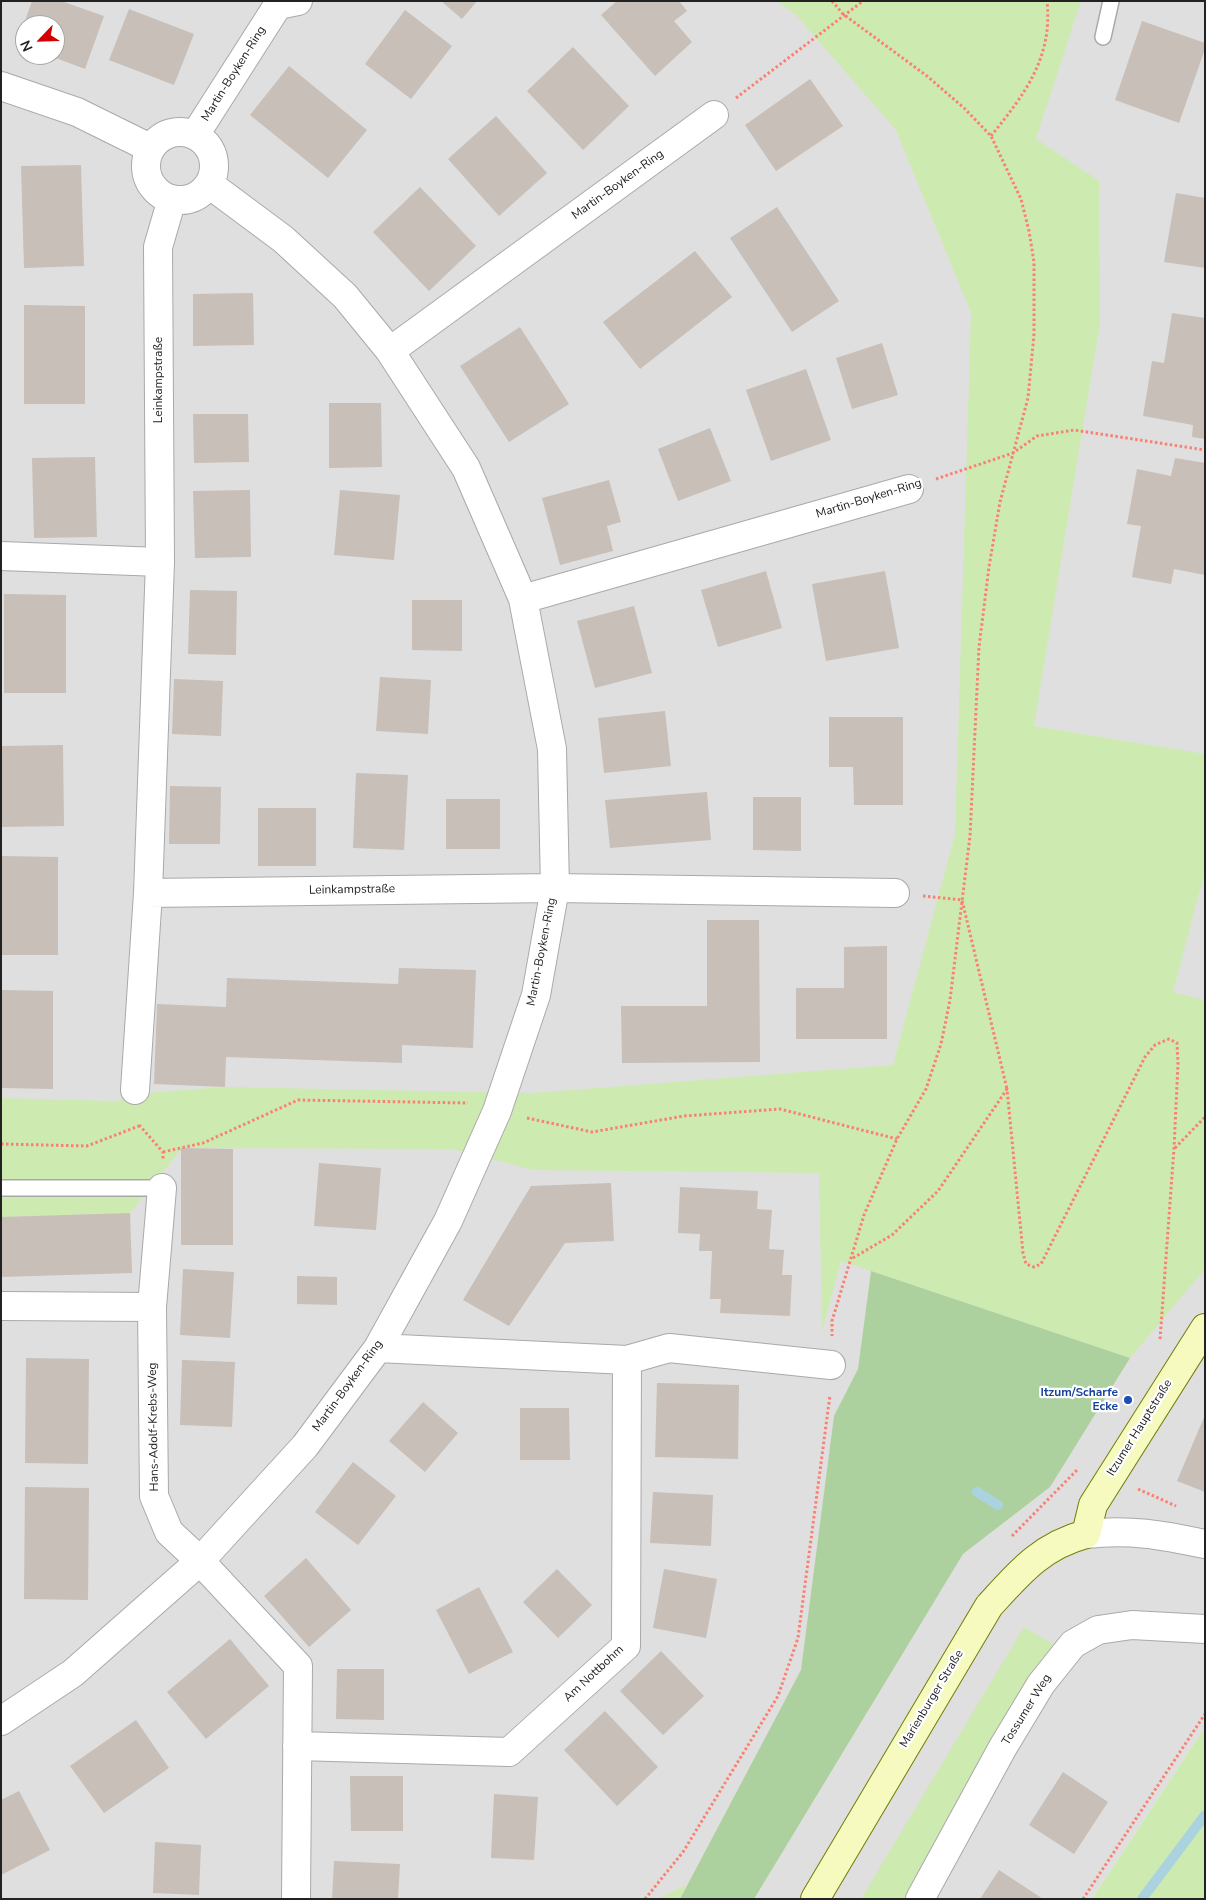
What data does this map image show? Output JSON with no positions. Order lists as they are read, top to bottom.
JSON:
{
  "streets": {
    "main road": ["Itzumer Hauptstraße", "Marienburger Straße"],
    "street": [
      "Martin-Boyken-Ring",
      "Leinkampstraße",
      "Hans-Adolf-Krebs-Weg",
      "Am Nottbohm",
      "Tossumer Weg"
    ]
  },
  "crossings": [
    ["Martin-Boyken-Ring", "Leinkampstraße"],
    ["Martin-Boyken-Ring", "Hans-Adolf-Krebs-Weg"],
    ["Itzumer Hauptstraße", "Marienburger Straße"]
  ],
  "places": ["Itzum/Scharfe Ecke"],
  "north": "bottom left"
}
